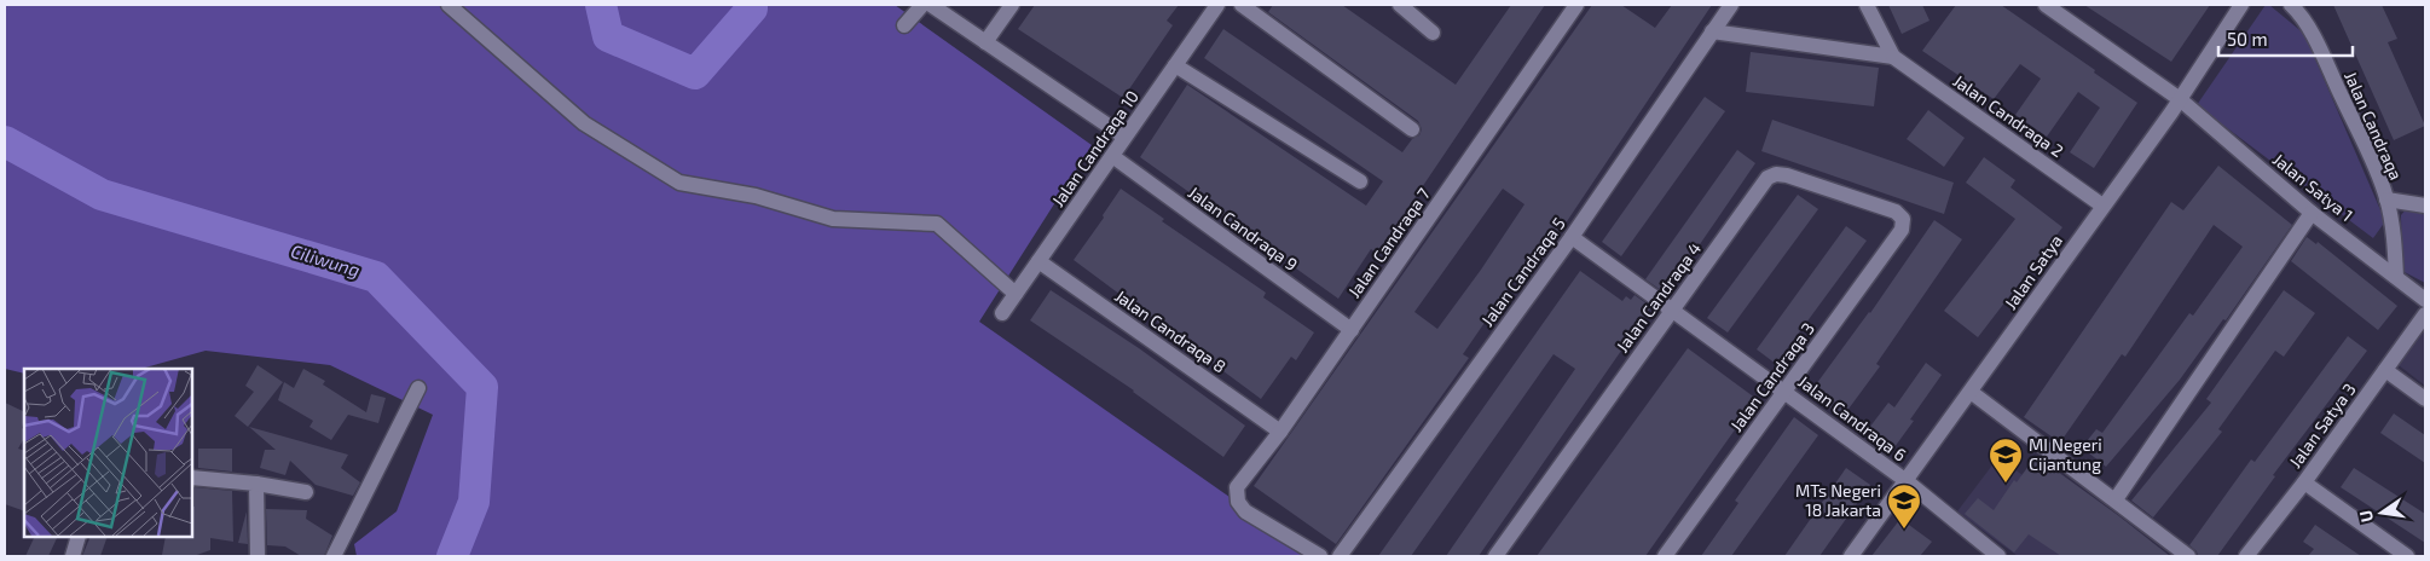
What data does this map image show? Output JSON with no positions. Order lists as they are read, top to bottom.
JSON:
{
  "streets": {
    "street": [
      "Jalan Candraqa 2",
      "Jalan Candraqa",
      "Jalan Candraqa 10",
      "Jalan Satya 1",
      "Jalan Candraqa 9",
      "Jalan Candraqa 7",
      "Jalan Candraqa 5",
      "Jalan Satya",
      "Jalan Candraqa 4",
      "Jalan Candraqa 8",
      "Jalan Candraqa 3",
      "Jalan Candraqa 6",
      "Jalan Satya 3"
    ]
  },
  "crossings": [
    ["Jalan Candraqa 2", "Jalan Candraqa 5"],
    ["Jalan Candraqa 2", "Jalan Satya"],
    ["Jalan Candraqa", "Jalan Satya 1"],
    ["Jalan Candraqa 10", "Jalan Candraqa 9"],
    ["Jalan Candraqa 10", "Jalan Candraqa 8"],
    ["Jalan Satya 1", "Jalan Satya"],
    ["Jalan Candraqa 9", "Jalan Candraqa 7"],
    ["Jalan Candraqa 7", "Jalan Candraqa 8"],
    ["Jalan Candraqa 5", "Jalan Candraqa 6"],
    ["Jalan Satya", "Jalan Candraqa 6"],
    ["Jalan Candraqa 4", "Jalan Candraqa 3"],
    ["Jalan Candraqa 4", "Jalan Candraqa 6"],
    ["Jalan Candraqa 3", "Jalan Candraqa 6"]
  ],
  "water": ["Ciliwung"],
  "places": {
    "school or university": ["MI Negeri Cijantung", "MTs Negeri 18 Jakarta"]
  },
  "scale_bar": "50 m",
  "north": "left"
}
